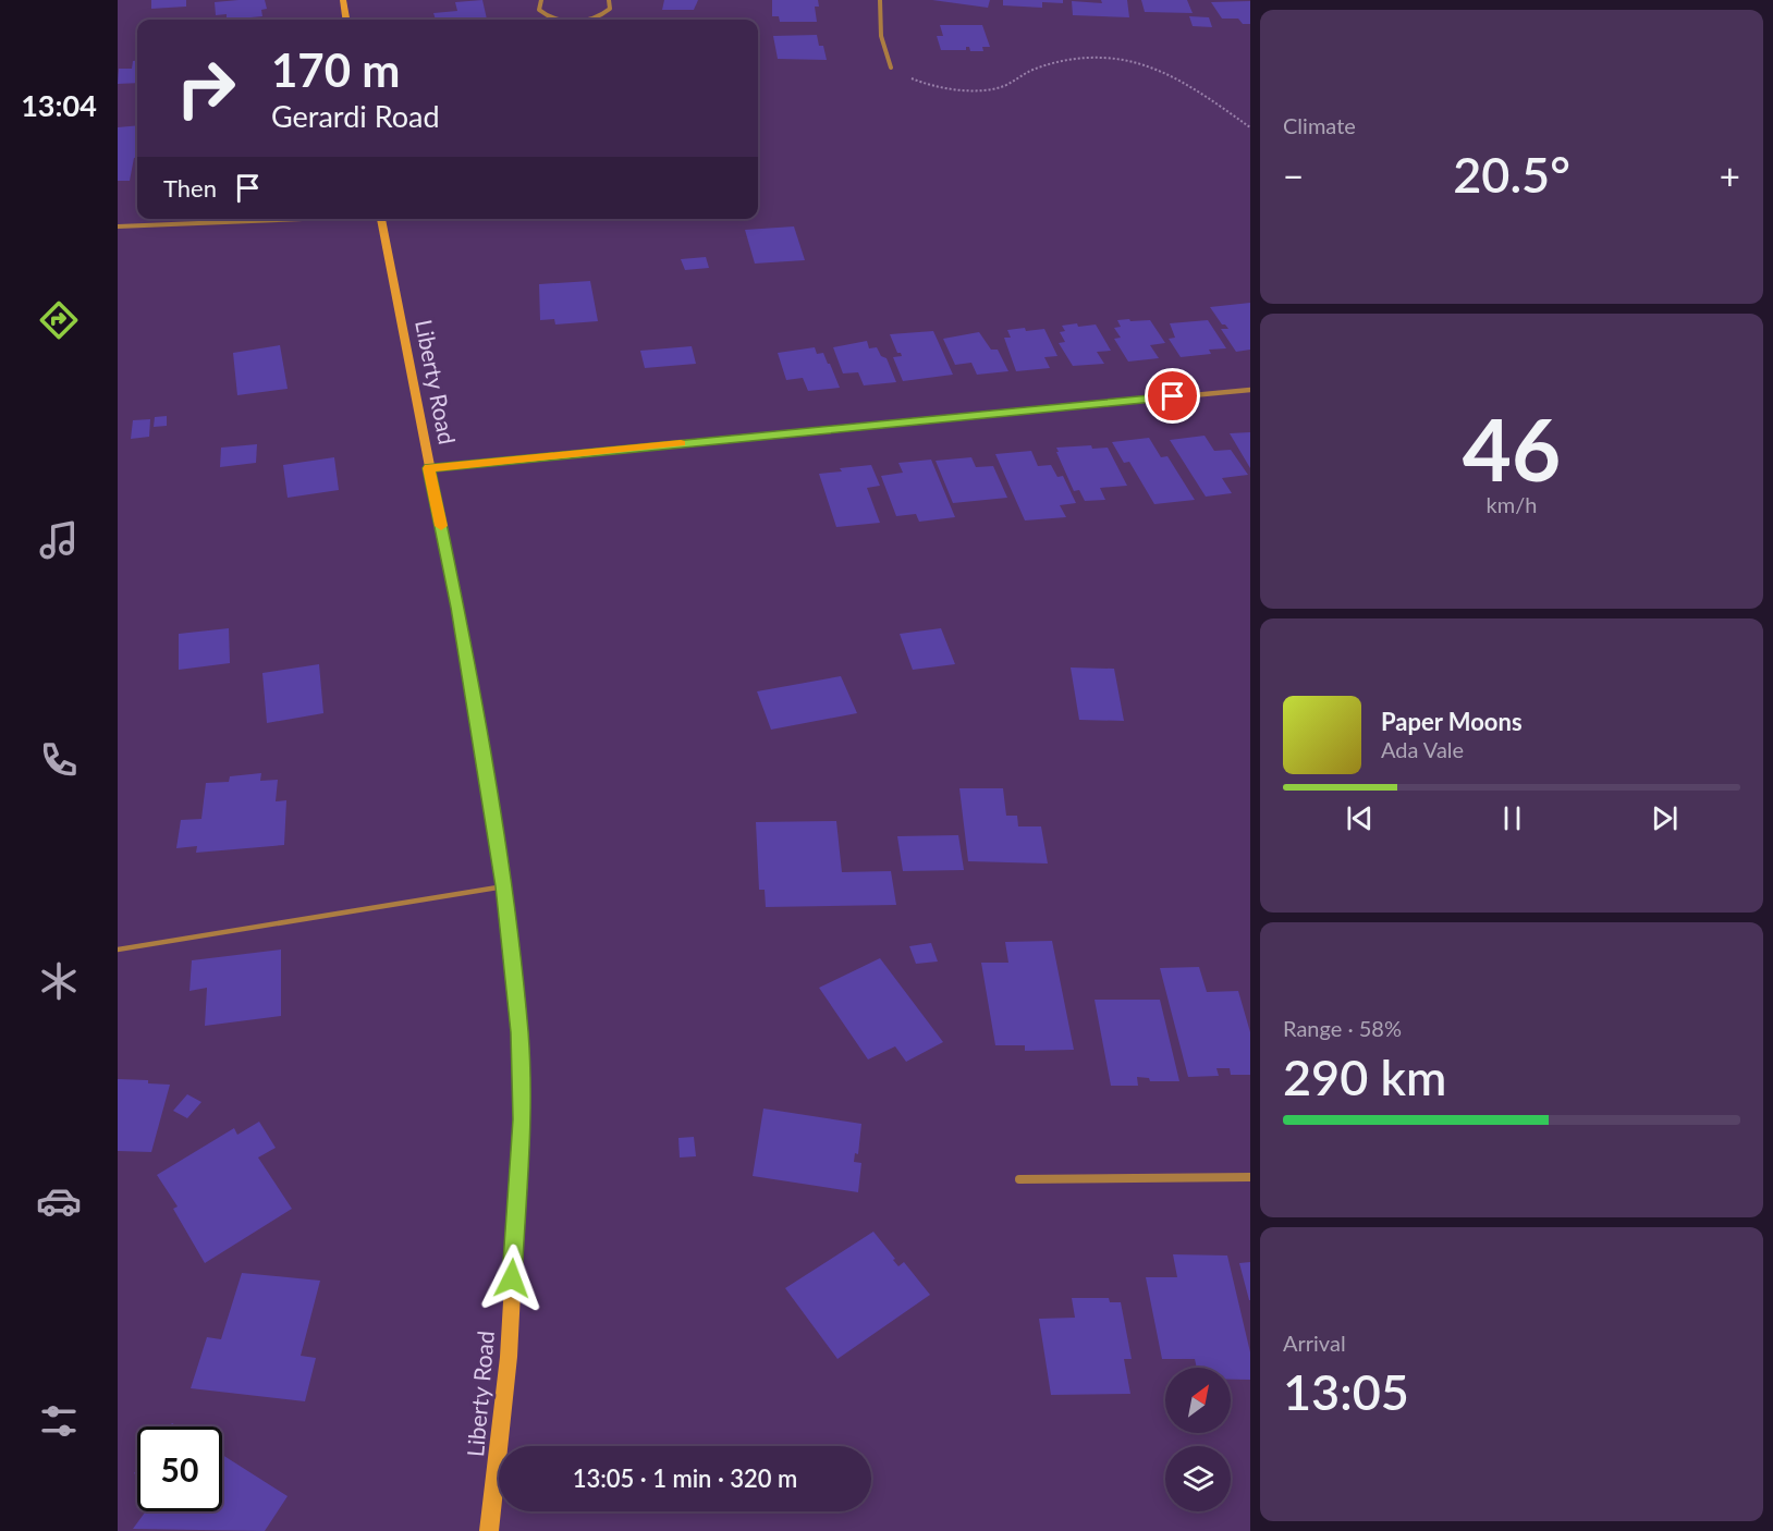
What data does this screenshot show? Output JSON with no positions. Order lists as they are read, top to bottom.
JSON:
{
  "streets": {
    "main road": ["Liberty Road"]
  },
  "north": "top right",
  "page": {
    "tabs": "13:04",
    "tile": [
      "Climate",
      ["46", "km/h"],
      ["Range · 58%", "290 km"],
      ["Arrival", "13:05"]
    ],
    "turn": ["170 m", "Gerardi Road"],
    "heat": ["−", "20.5°", "+"],
    "then": "Then",
    "song": ["Paper Moons", "Ada Vale"],
    "limit": "50",
    "trip": "13:05 · 1 min · 320 m"
  }
}
